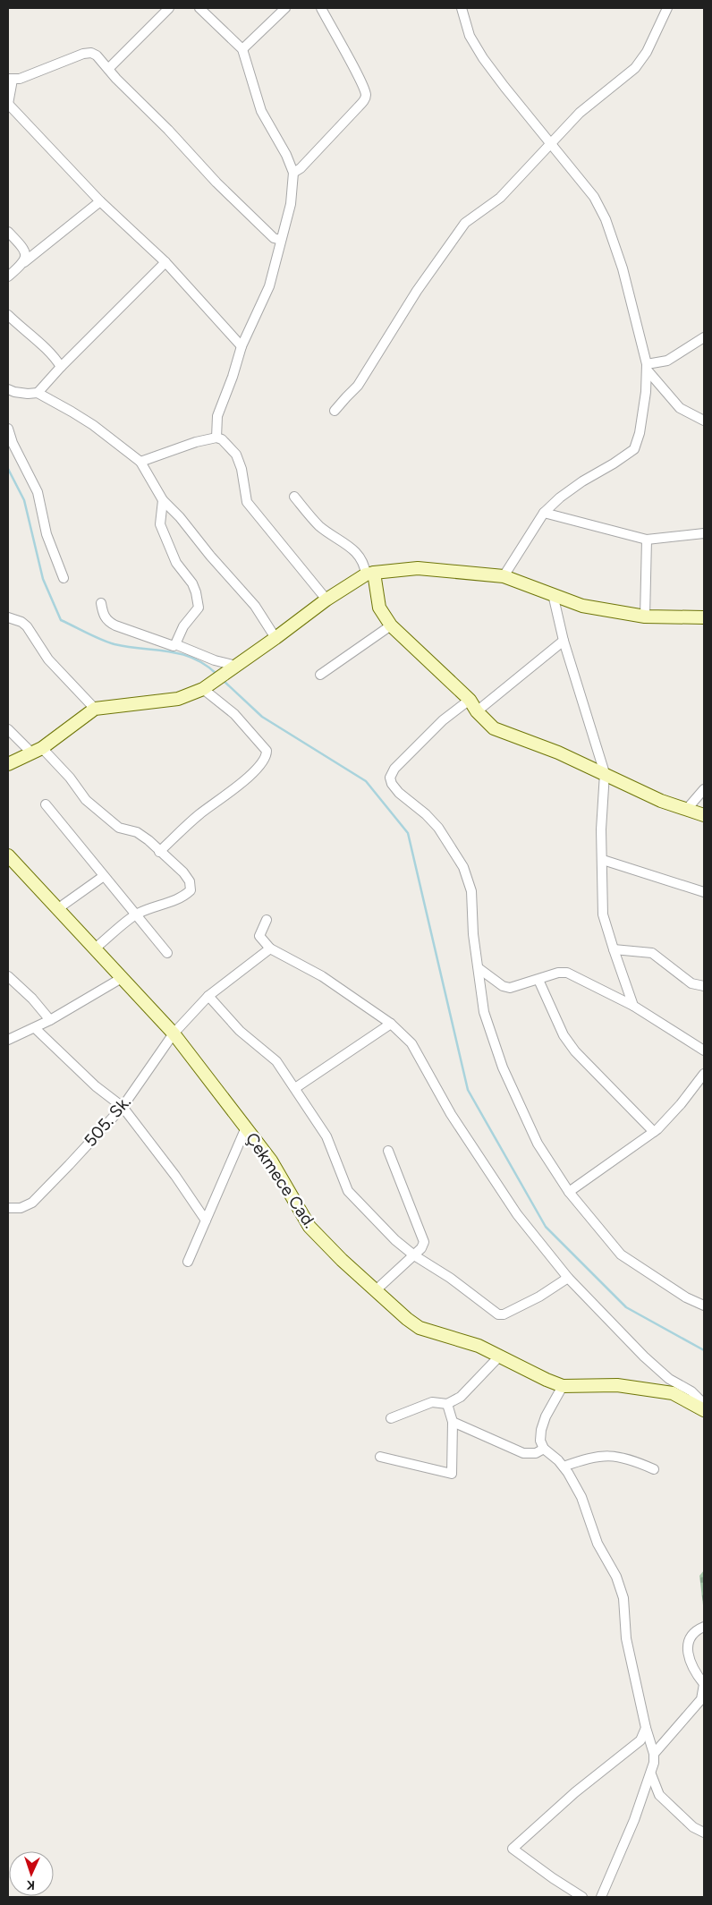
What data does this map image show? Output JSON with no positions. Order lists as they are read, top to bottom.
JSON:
{
  "streets": {
    "street": ["505. Sk.", "Çekmece Cad."]
  },
  "crossings": [
    ["505. Sk.", "Çekmece Cad."]
  ],
  "north": "bottom"
}
